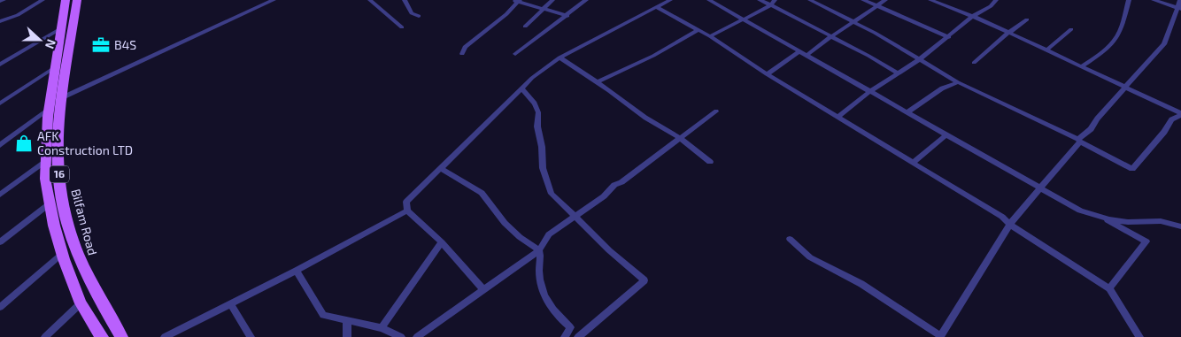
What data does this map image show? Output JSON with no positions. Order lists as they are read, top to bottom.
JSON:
{
  "streets": {
    "main road": ["16", "Bilfam Road"]
  },
  "crossings": [
    ["16", "Bilfam Road"]
  ],
  "places": {
    "office": ["B4S"],
    "shop": ["AFK Construction LTD"]
  },
  "north": "right"
}
